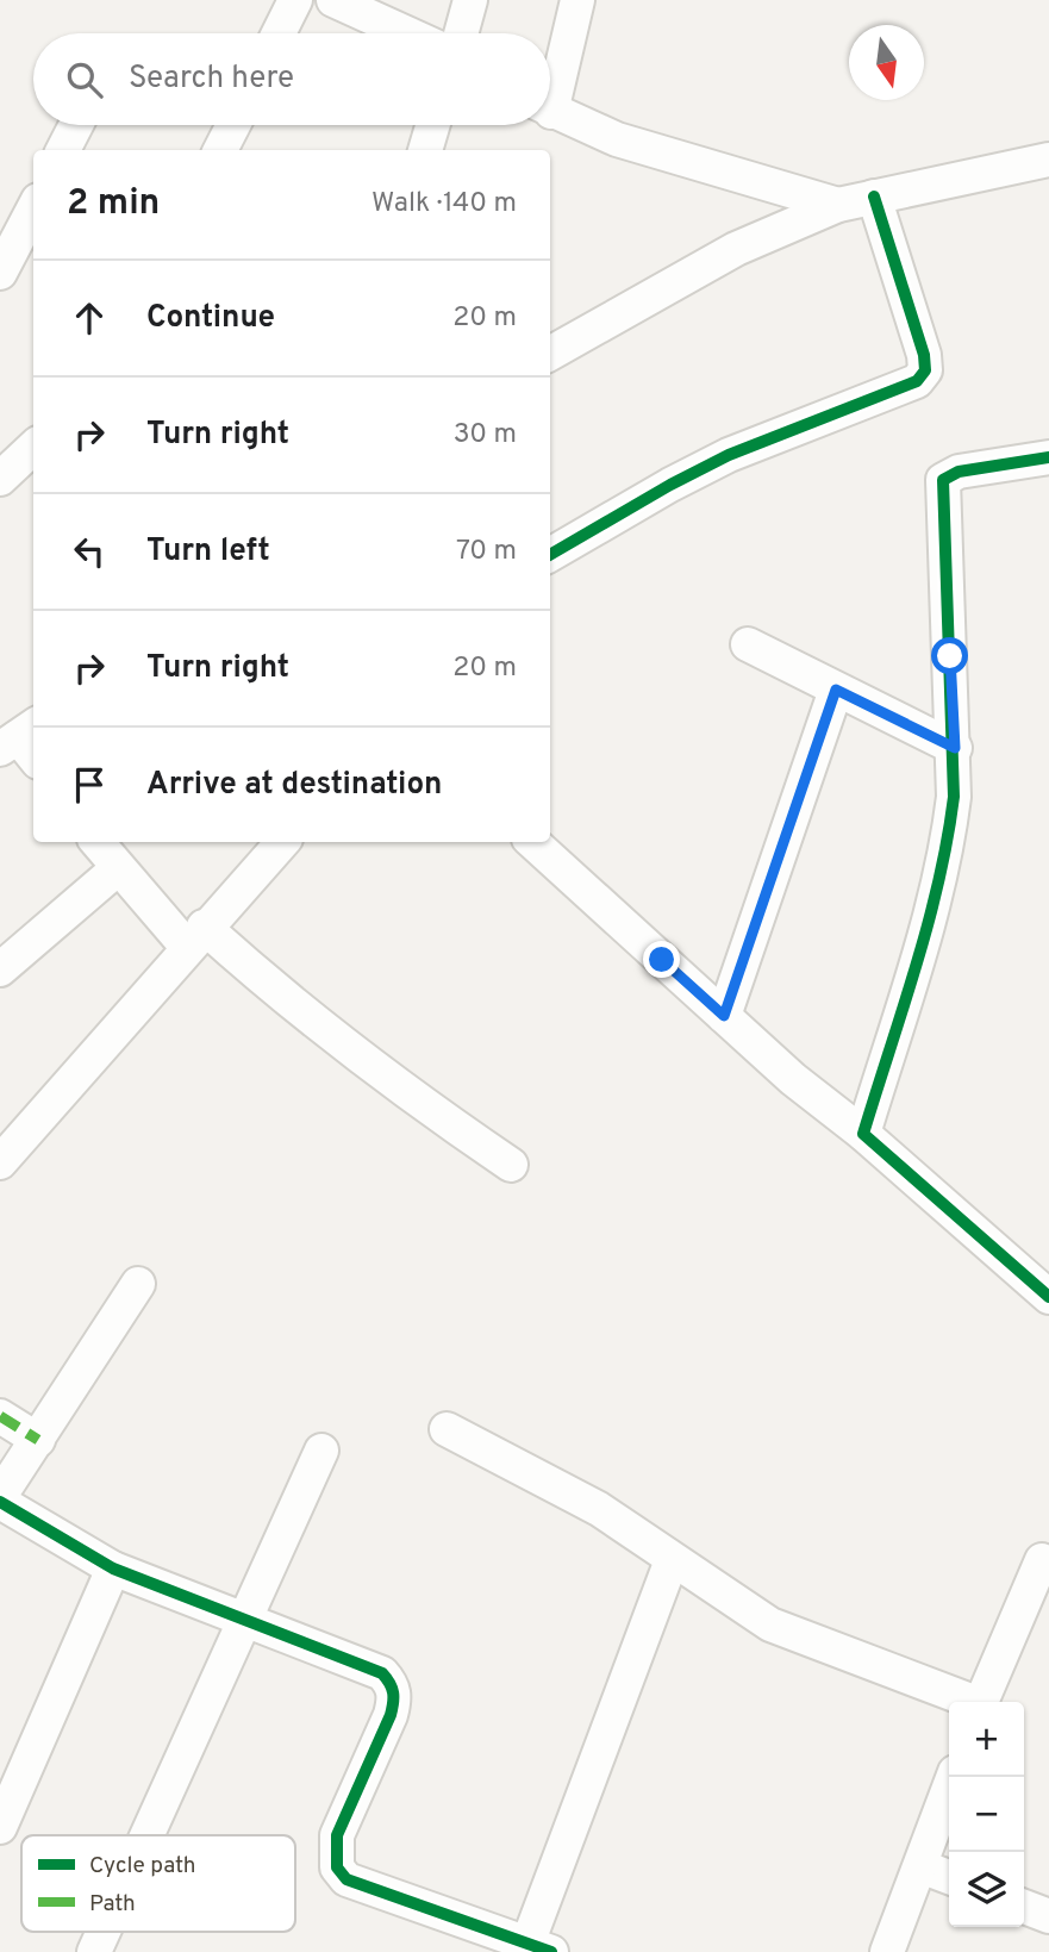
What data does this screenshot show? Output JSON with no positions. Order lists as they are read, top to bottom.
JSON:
{
  "legend": ["Cycle path", "Path"],
  "north": "bottom",
  "page": {
    "search": "Search here",
    "heading": ["2 min", "Walk · 140 m"],
    "list": [
      ["Continue", "20 m"],
      ["Turn right", "30 m"],
      ["Turn left", "70 m"],
      ["Turn right", "20 m"],
      "Arrive at destination"
    ],
    "map_buttons": ["+", "−"]
  }
}
